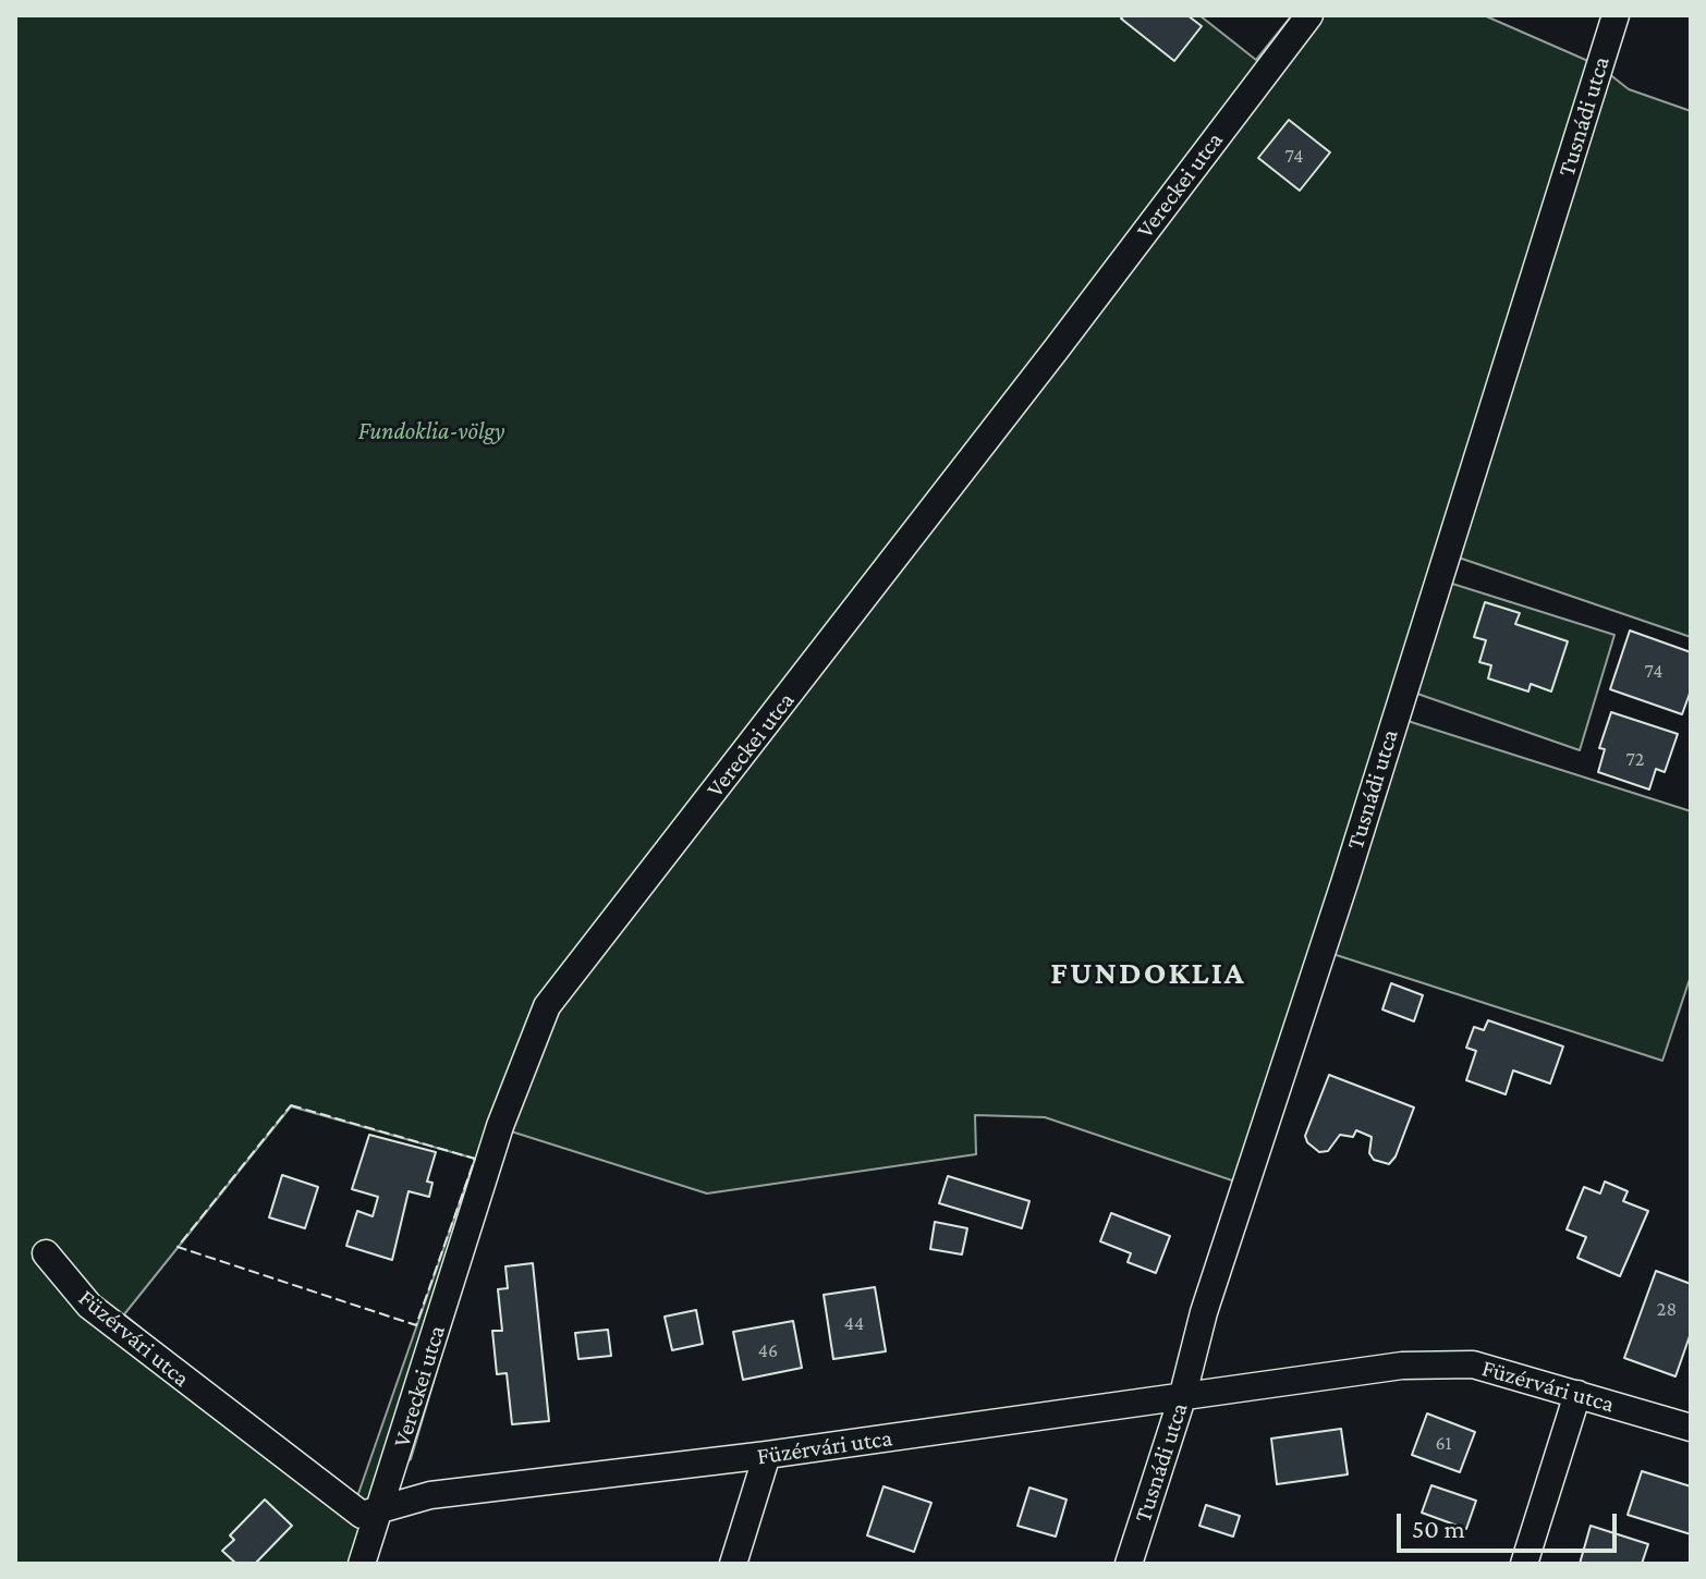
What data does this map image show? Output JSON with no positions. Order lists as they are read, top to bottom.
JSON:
{
  "streets": {
    "street": ["Tusnádi utca", "Vereckei utca", "Füzérvári utca"]
  },
  "crossings": [
    ["Tusnádi utca", "Füzérvári utca"],
    ["Vereckei utca", "Füzérvári utca"]
  ],
  "districts": ["FUNDOKLIA"],
  "parks": ["Fundoklia-völgy"],
  "house_numbers": [
    "74",
    "74",
    "72",
    "28",
    "44",
    "46",
    "61"
  ],
  "scale_bar": "50 m"
}
